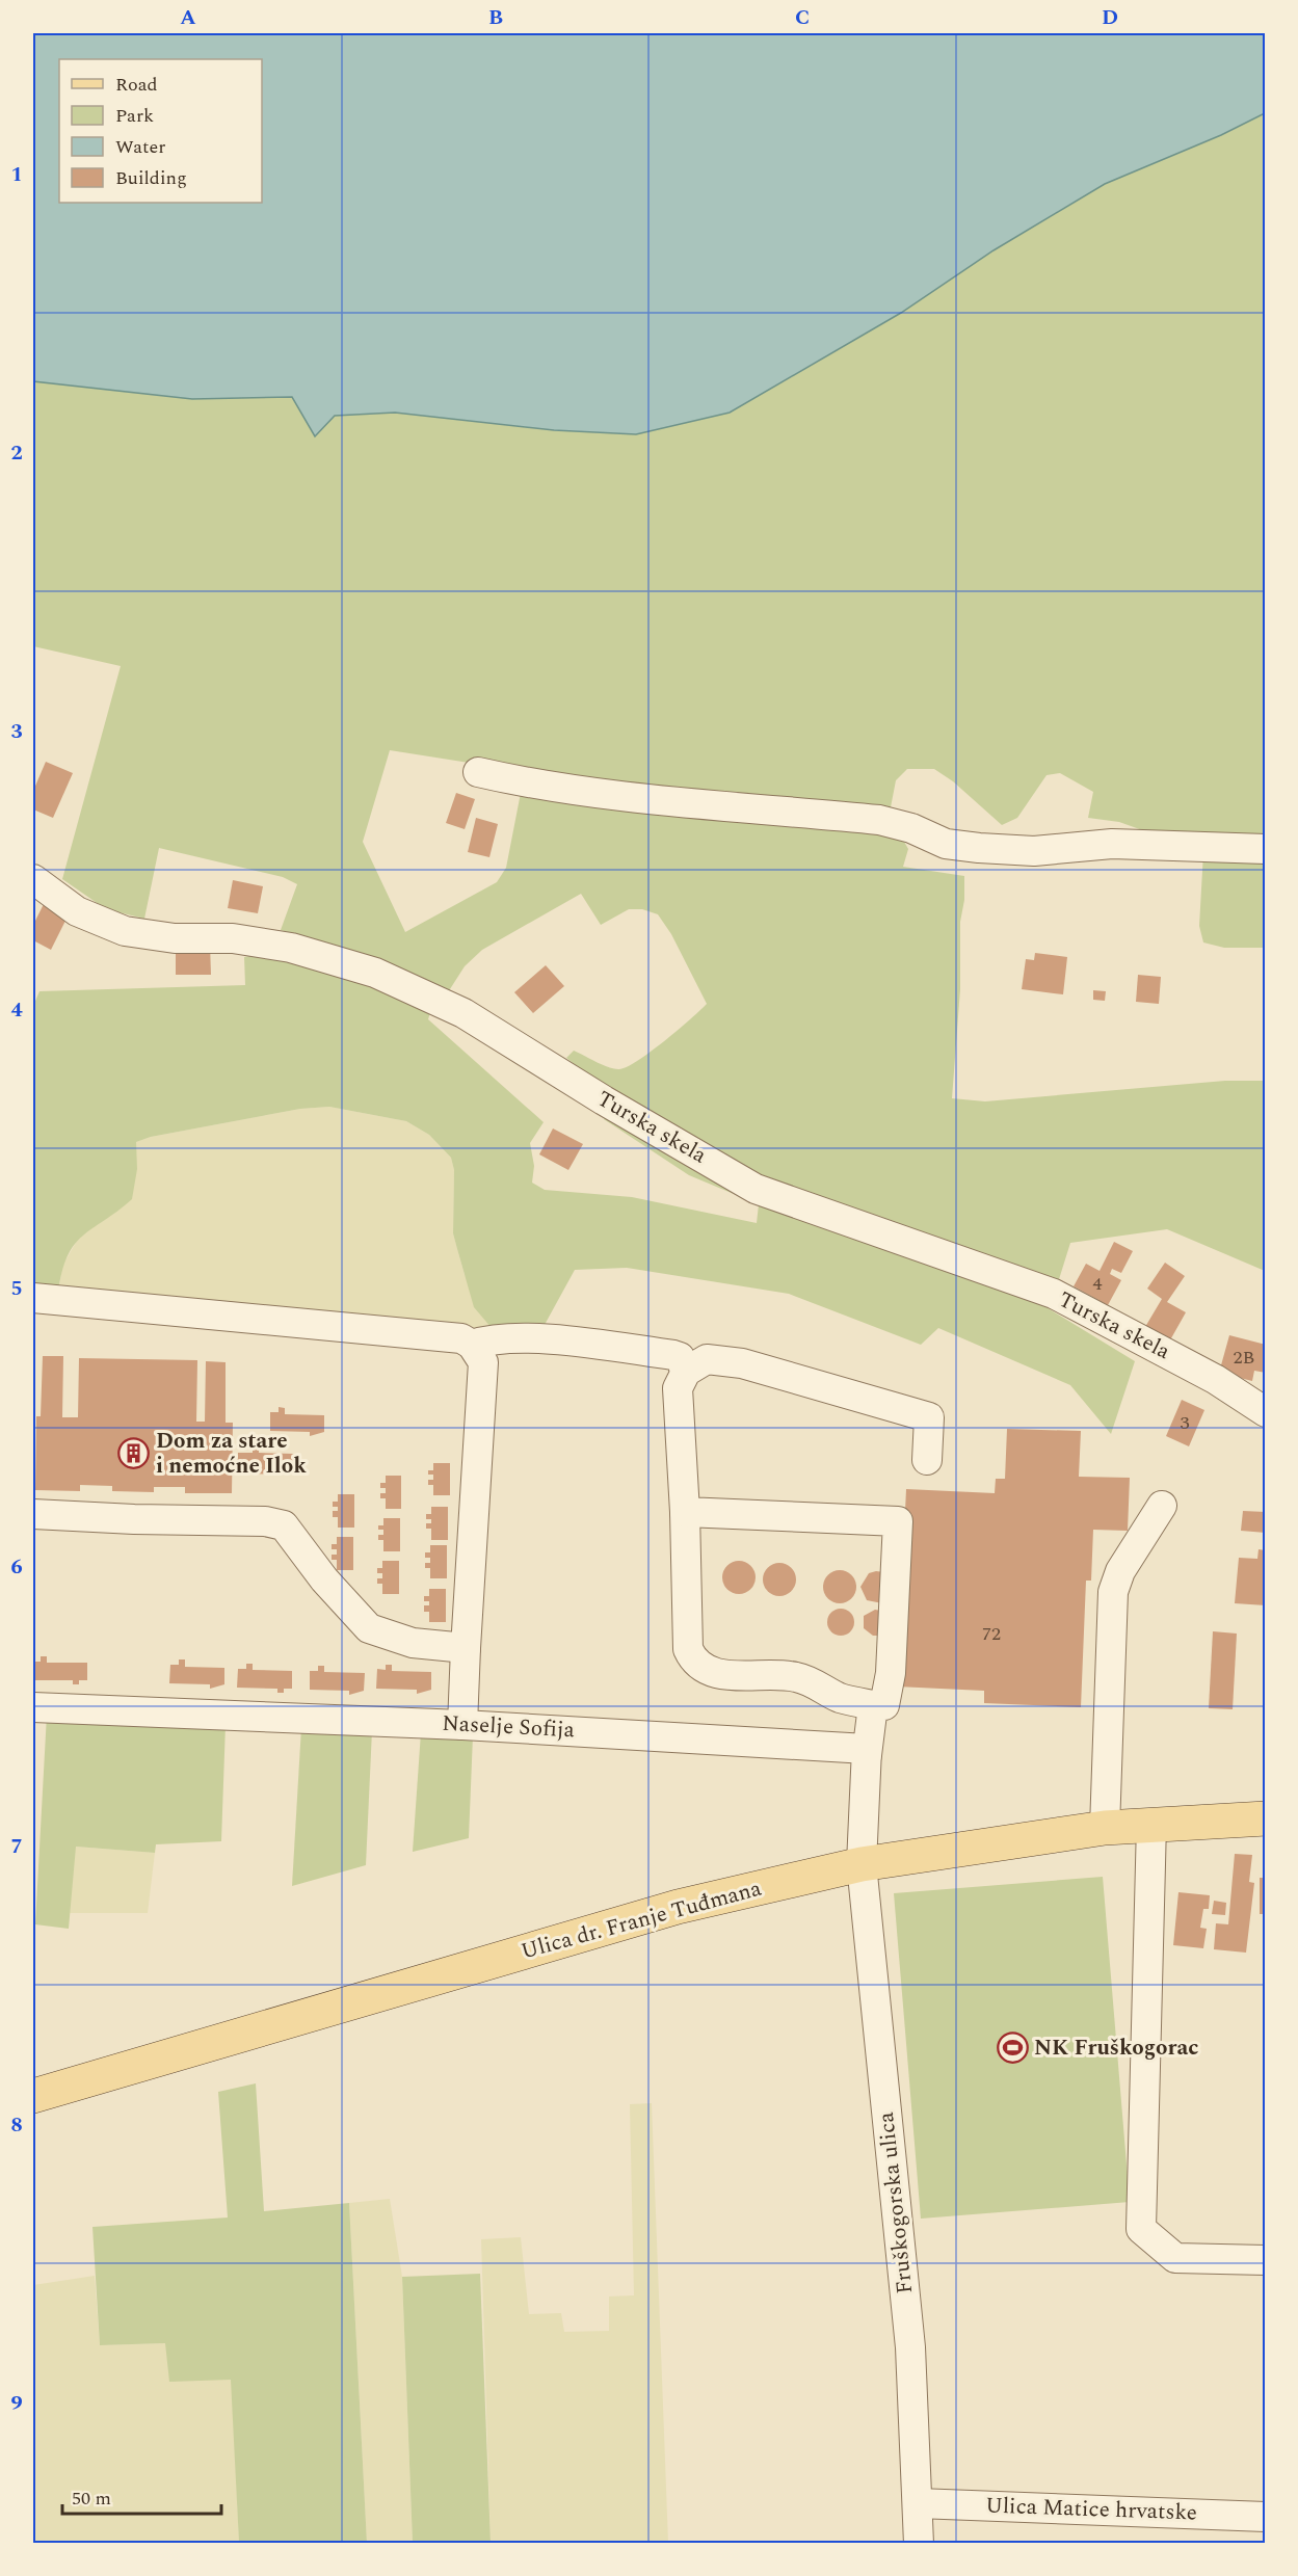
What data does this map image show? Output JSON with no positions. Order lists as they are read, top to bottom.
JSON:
{
  "streets": {
    "main road": ["Ulica dr. Franje Tuđmana"],
    "street": [
      "Turska skela",
      "Naselje Sofija",
      "Fruškogorska ulica",
      "Ulica Matice hrvatske"
    ]
  },
  "crossings": [
    ["Ulica dr. Franje Tuđmana", "Fruškogorska ulica"],
    ["Fruškogorska ulica", "Ulica Matice hrvatske"]
  ],
  "places": {
    "building": ["Dom za stare i nemoćne Ilok"],
    "sports": ["NK Fruškogorac"]
  },
  "house_numbers": [
    "4",
    "2B",
    "3",
    "72"
  ],
  "legend": [
    "Road",
    "Park",
    "Water",
    "Building"
  ],
  "scale_bar": "50 m",
  "grid": {
    "columns": [
      "A",
      "B",
      "C",
      "D"
    ],
    "rows": [
      "1",
      "2",
      "3",
      "4",
      "5",
      "6",
      "7",
      "8",
      "9"
    ]
  }
}
